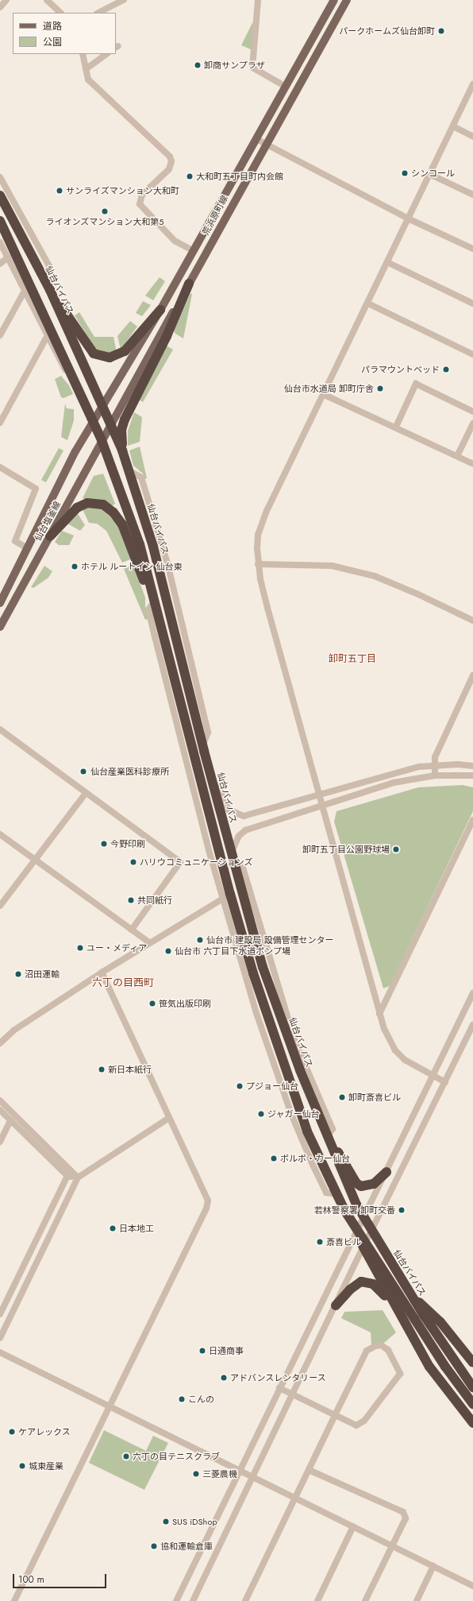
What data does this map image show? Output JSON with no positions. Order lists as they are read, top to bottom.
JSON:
{
  "streets": {
    "highway": ["仙台バイパス"],
    "main road": ["荒浜原町線", "仙台塩釜線"]
  },
  "crossings": [
    ["荒浜原町線", "仙台バイパス"],
    ["荒浜原町線", "仙台塩釜線"],
    ["仙台バイパス", "仙台塩釜線"]
  ],
  "districts": ["卸町五丁目", "六丁の目西町"],
  "places": [
    "パークホームズ仙台卸町",
    "卸商サンプラザ",
    "シンコール",
    "大和町五丁目町内会館",
    "サンライズマンション大和町",
    "ライオンズマンション大和第5",
    "パラマウントベッド",
    "仙台市水道局 卸町庁舎",
    "ホテル ルートイン 仙台東",
    "仙台産業医科診療所",
    "今野印刷",
    "卸町五丁目公園野球場",
    "ハリウコミュニケーションズ",
    "共同紙行",
    "仙台市 建設局 設備管理センター",
    "ユー・メディア",
    "仙台市 六丁目下水道ポンプ場",
    "沼田運輸",
    "笹気出版印刷",
    "新日本紙行",
    "プジョー仙台",
    "卸町斎喜ビル",
    "ジャガー仙台",
    "ボルボ・カー仙台",
    "若林警察署 卸町交番",
    "日本地工",
    "斎喜ビル",
    "日通商事",
    "アドバンスレンタリース",
    "こんの",
    "ケアレックス",
    "六丁の目テニスクラブ",
    "城東産業",
    "三菱農機",
    "SUS iDShop",
    "協和運輸倉庫"
  ],
  "legend": ["道路", "公園"],
  "scale_bar": "100 m"
}
